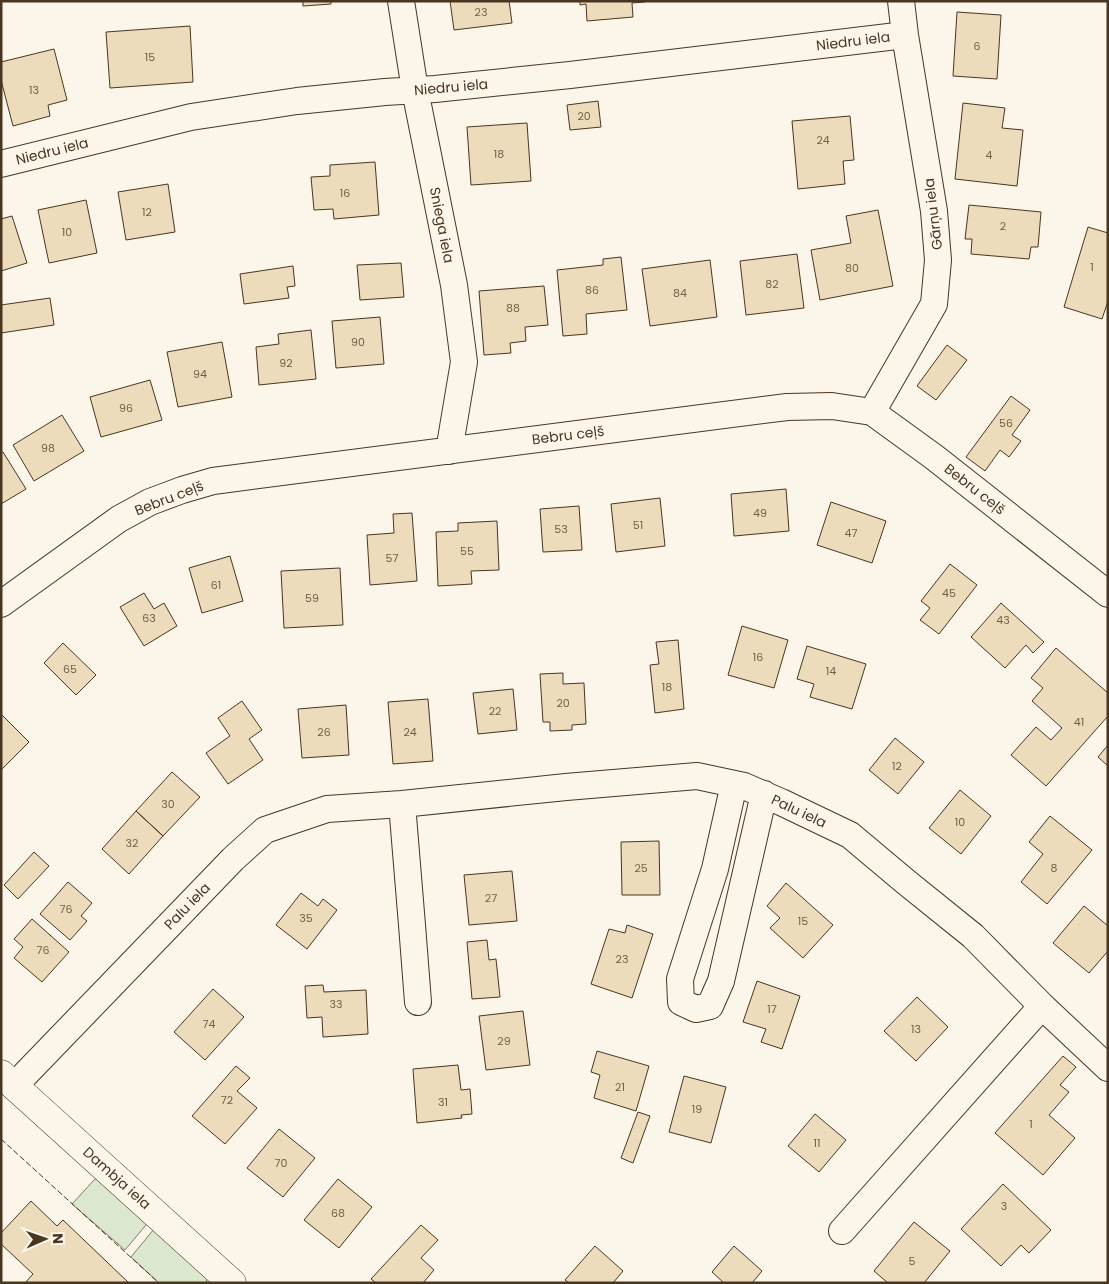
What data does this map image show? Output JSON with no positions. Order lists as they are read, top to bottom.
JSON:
{
  "streets": {
    "street": [
      "Niedru iela",
      "Gārņu iela",
      "Sniega iela",
      "Bebru ceļš",
      "Palu iela",
      "Dambja iela"
    ]
  },
  "crossings": [
    ["Niedru iela", "Gārņu iela"],
    ["Niedru iela", "Sniega iela"],
    ["Gārņu iela", "Bebru ceļš"],
    ["Sniega iela", "Bebru ceļš"],
    ["Palu iela", "Dambja iela"]
  ],
  "house_numbers": [
    "23",
    "6",
    "15",
    "13",
    "20",
    "24",
    "18",
    "4",
    "16",
    "12",
    "2",
    "10",
    "1",
    "80",
    "82",
    "86",
    "84",
    "88",
    "90",
    "92",
    "94",
    "96",
    "56",
    "98",
    "49",
    "51",
    "53",
    "47",
    "55",
    "57",
    "61",
    "45",
    "59",
    "63",
    "43",
    "16",
    "65",
    "14",
    "18",
    "20",
    "22",
    "41",
    "26",
    "24",
    "12",
    "30",
    "10",
    "32",
    "25",
    "8",
    "27",
    "76",
    "35",
    "15",
    "76",
    "23",
    "33",
    "17",
    "74",
    "13",
    "29",
    "21",
    "72",
    "31",
    "19",
    "1",
    "11",
    "70",
    "3",
    "68",
    "5"
  ],
  "north": "right"
}
